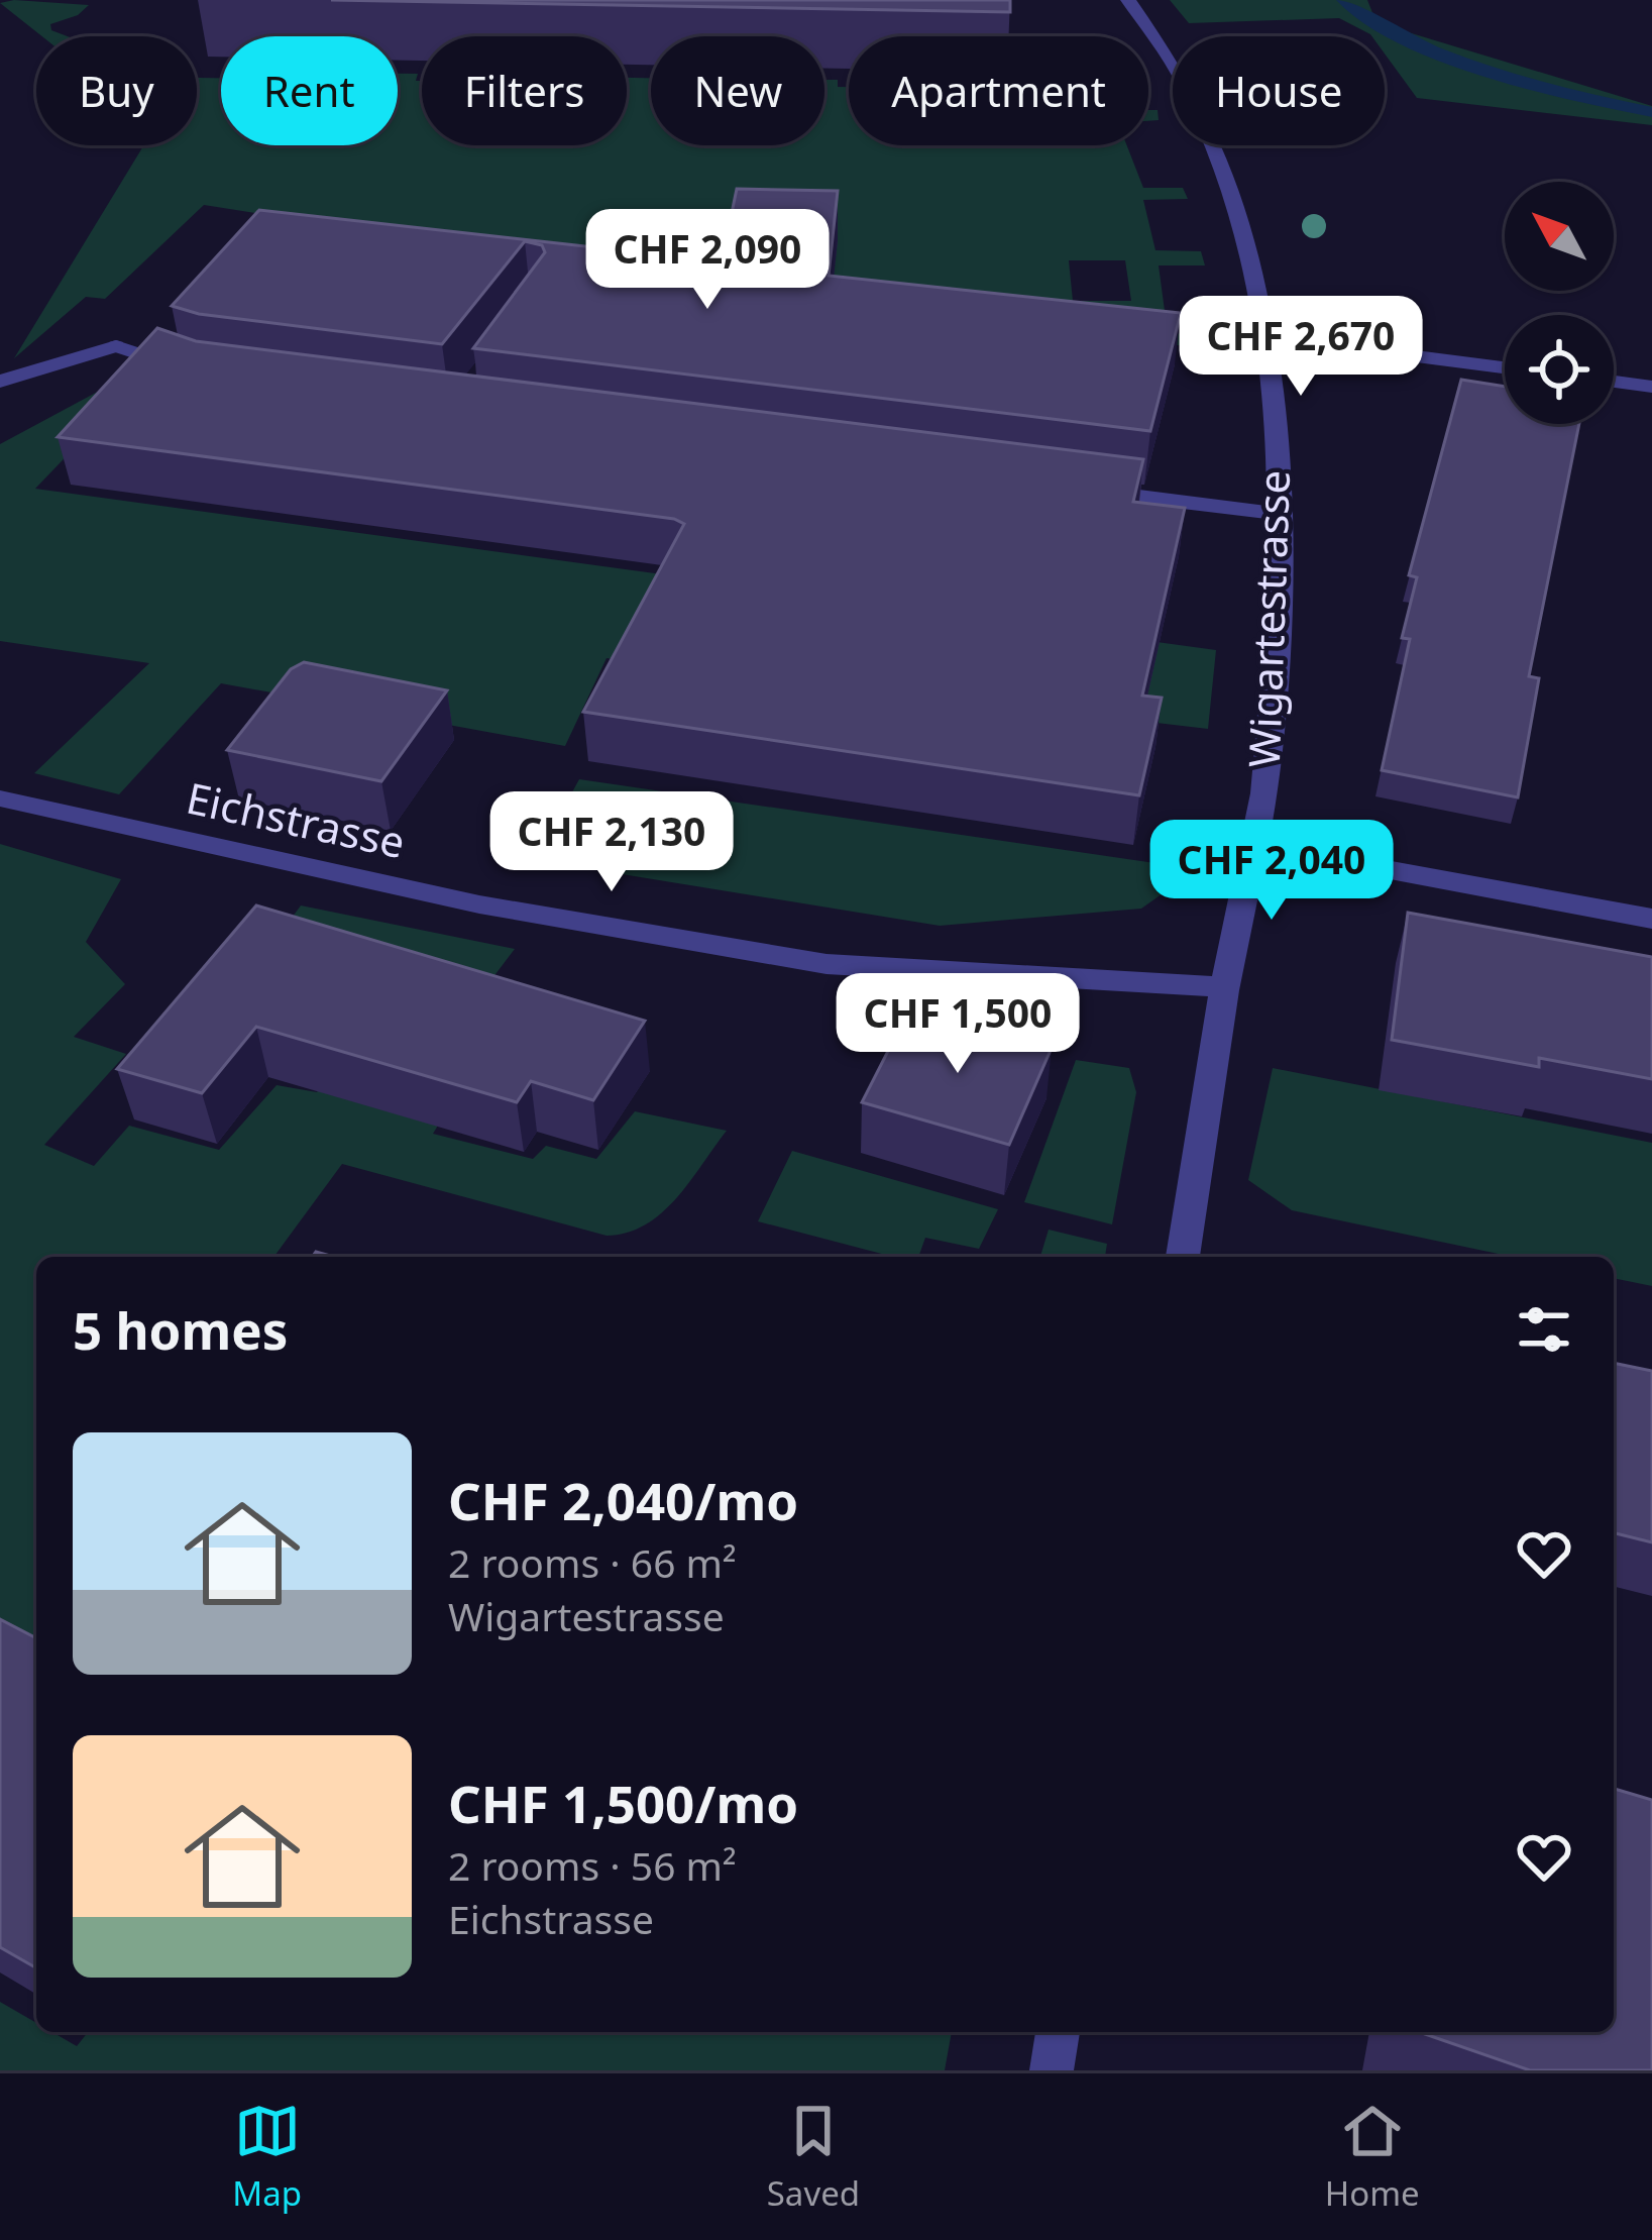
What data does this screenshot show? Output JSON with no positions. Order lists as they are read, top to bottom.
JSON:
{
  "streets": {
    "street": ["Wigartestrasse", "Eichstrasse"]
  },
  "crossings": [
    ["Wigartestrasse", "Eichstrasse"]
  ],
  "north": "top left",
  "page": {
    "chip": [
      "Buy",
      "Rent",
      "Filters",
      "New",
      "Apartment",
      "House"
    ],
    "price": [
      "CHF 2,090",
      "CHF 2,670",
      "CHF 2,130",
      "CHF 2,040",
      "CHF 1,500"
    ],
    "heading": "5 homes",
    "list": [
      {
        "name": "CHF 2,040/mo",
        "note": "2 rooms · 66 m² · Wigartestrasse"
      },
      {
        "name": "CHF 1,500/mo",
        "note": "2 rooms · 56 m² · Eichstrasse"
      }
    ],
    "tabs": ["Map", "Saved", "Home"]
  }
}
